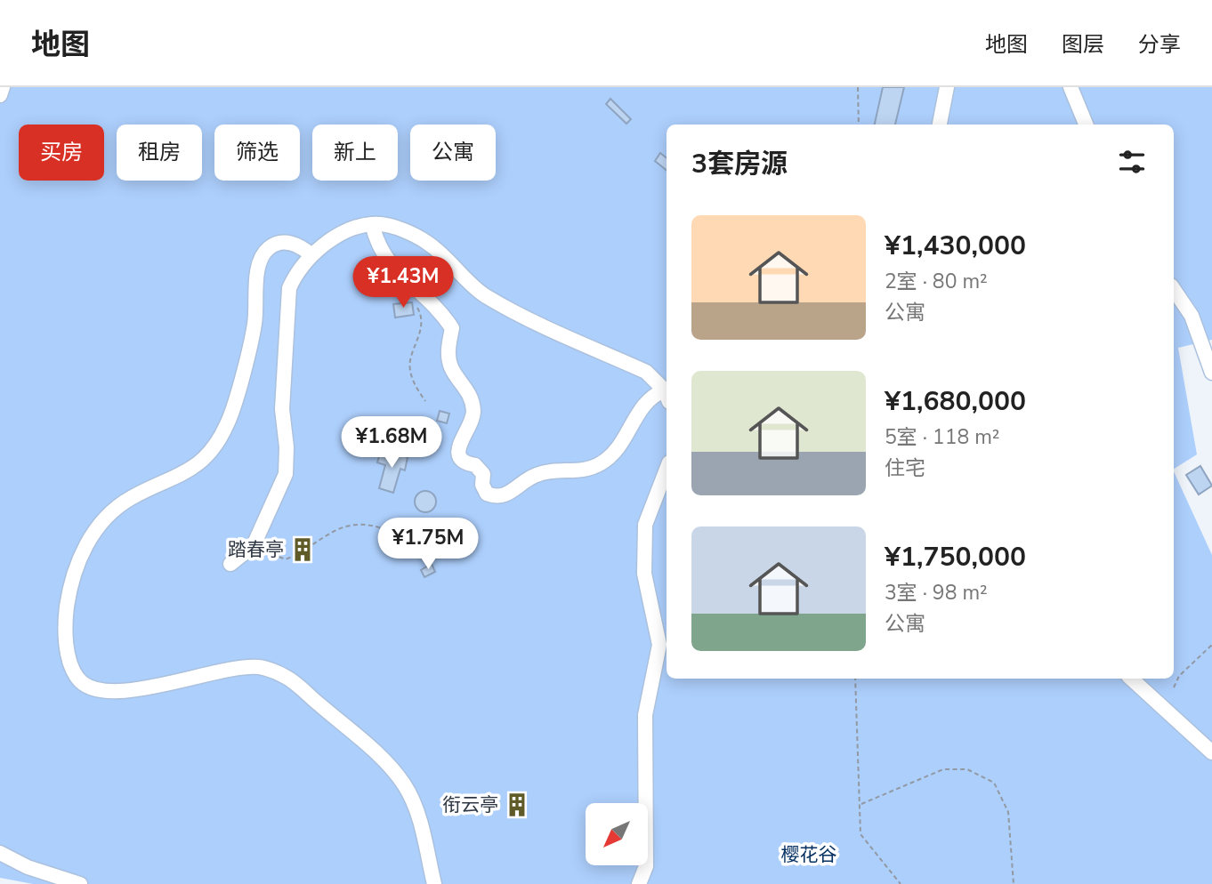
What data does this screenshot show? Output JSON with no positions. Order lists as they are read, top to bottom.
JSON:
{
  "parks": ["樱花谷"],
  "places": {
    "building": ["踏春亭", "衔云亭"]
  },
  "north": "bottom left",
  "page": {
    "header": "地图",
    "nav": ["地图", "图层", "分享"],
    "chip": [
      "买房",
      "租房",
      "筛选",
      "新上",
      "公寓"
    ],
    "heading": "3套房源",
    "list": [
      {
        "name": "¥1,430,000",
        "note": "2室 · 80 m² · 公寓"
      },
      {
        "name": "¥1,680,000",
        "note": "5室 · 118 m² · 住宅"
      },
      {
        "name": "¥1,750,000",
        "note": "3室 · 98 m² · 公寓"
      }
    ],
    "price": ["¥1.43M", "¥1.68M", "¥1.75M"]
  }
}
